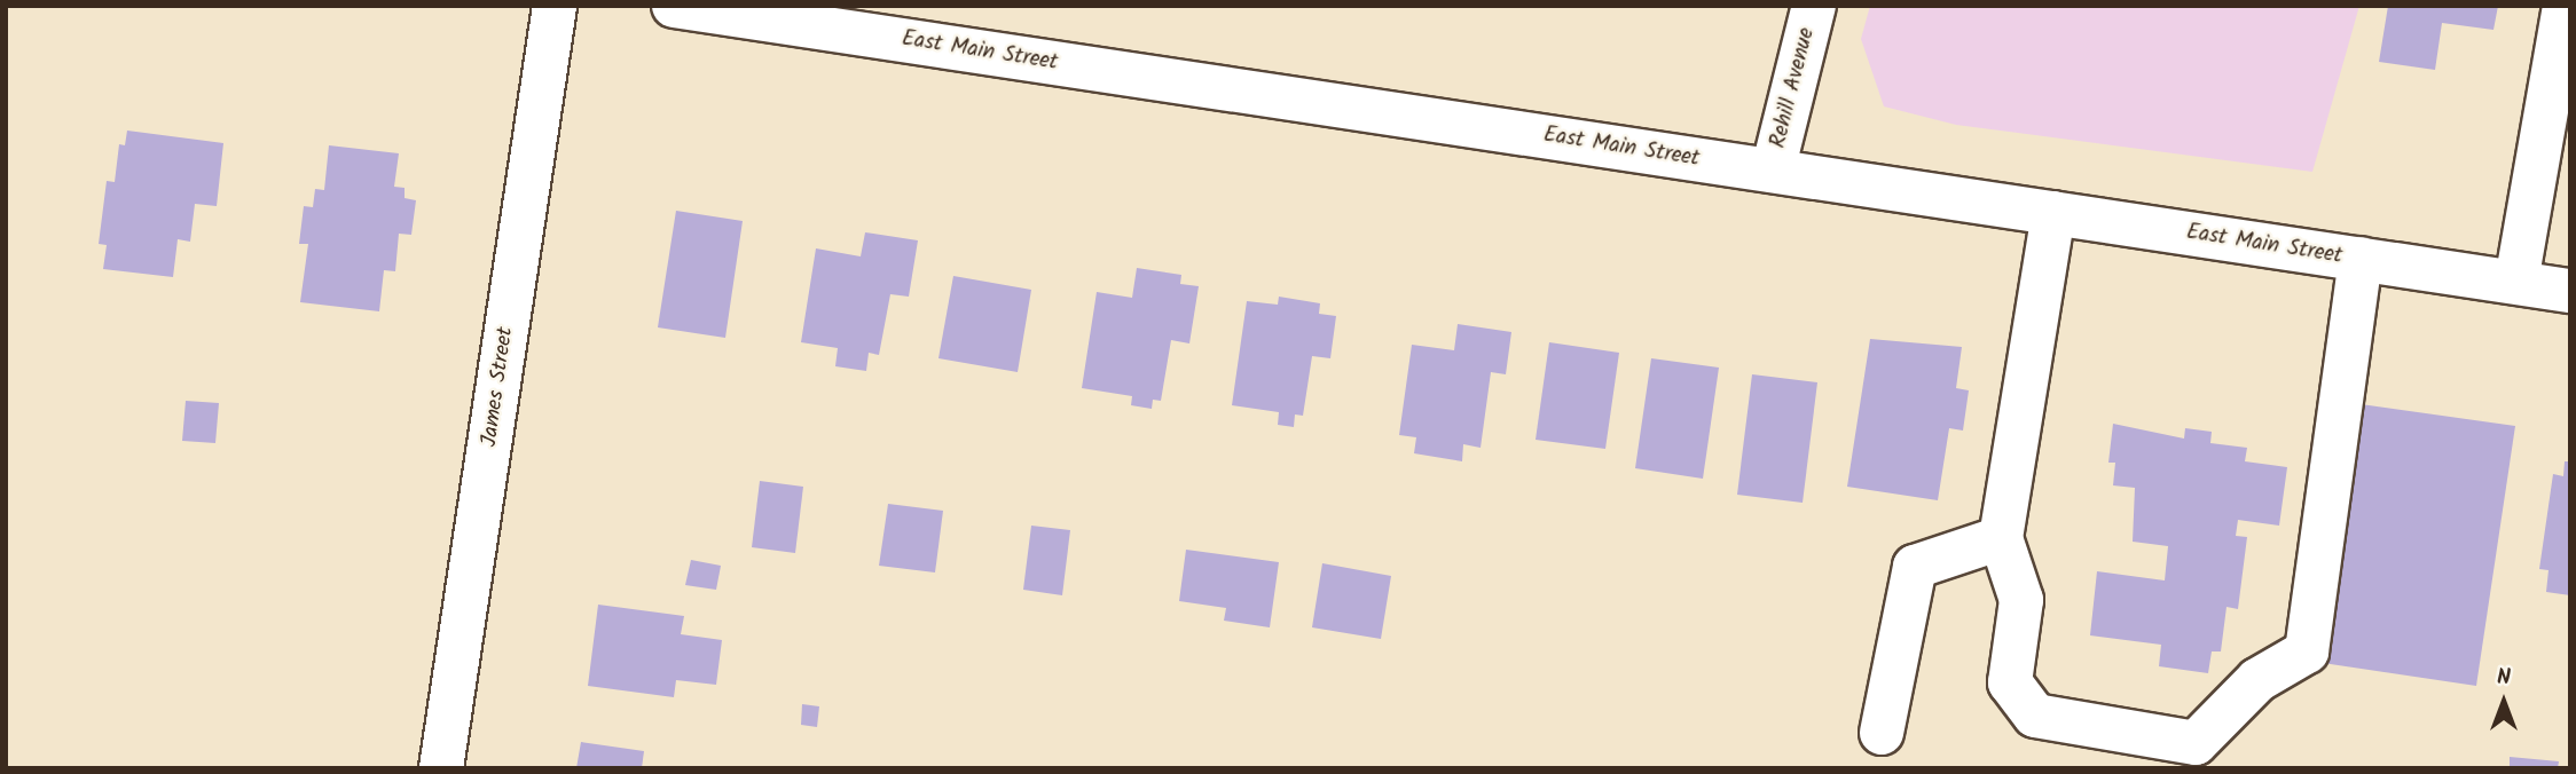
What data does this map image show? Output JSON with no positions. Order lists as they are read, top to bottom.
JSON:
{
  "streets": {
    "street": ["East Main Street", "Rehill Avenue", "James Street"]
  },
  "crossings": [
    ["East Main Street", "Rehill Avenue"]
  ],
  "north": "top"
}
